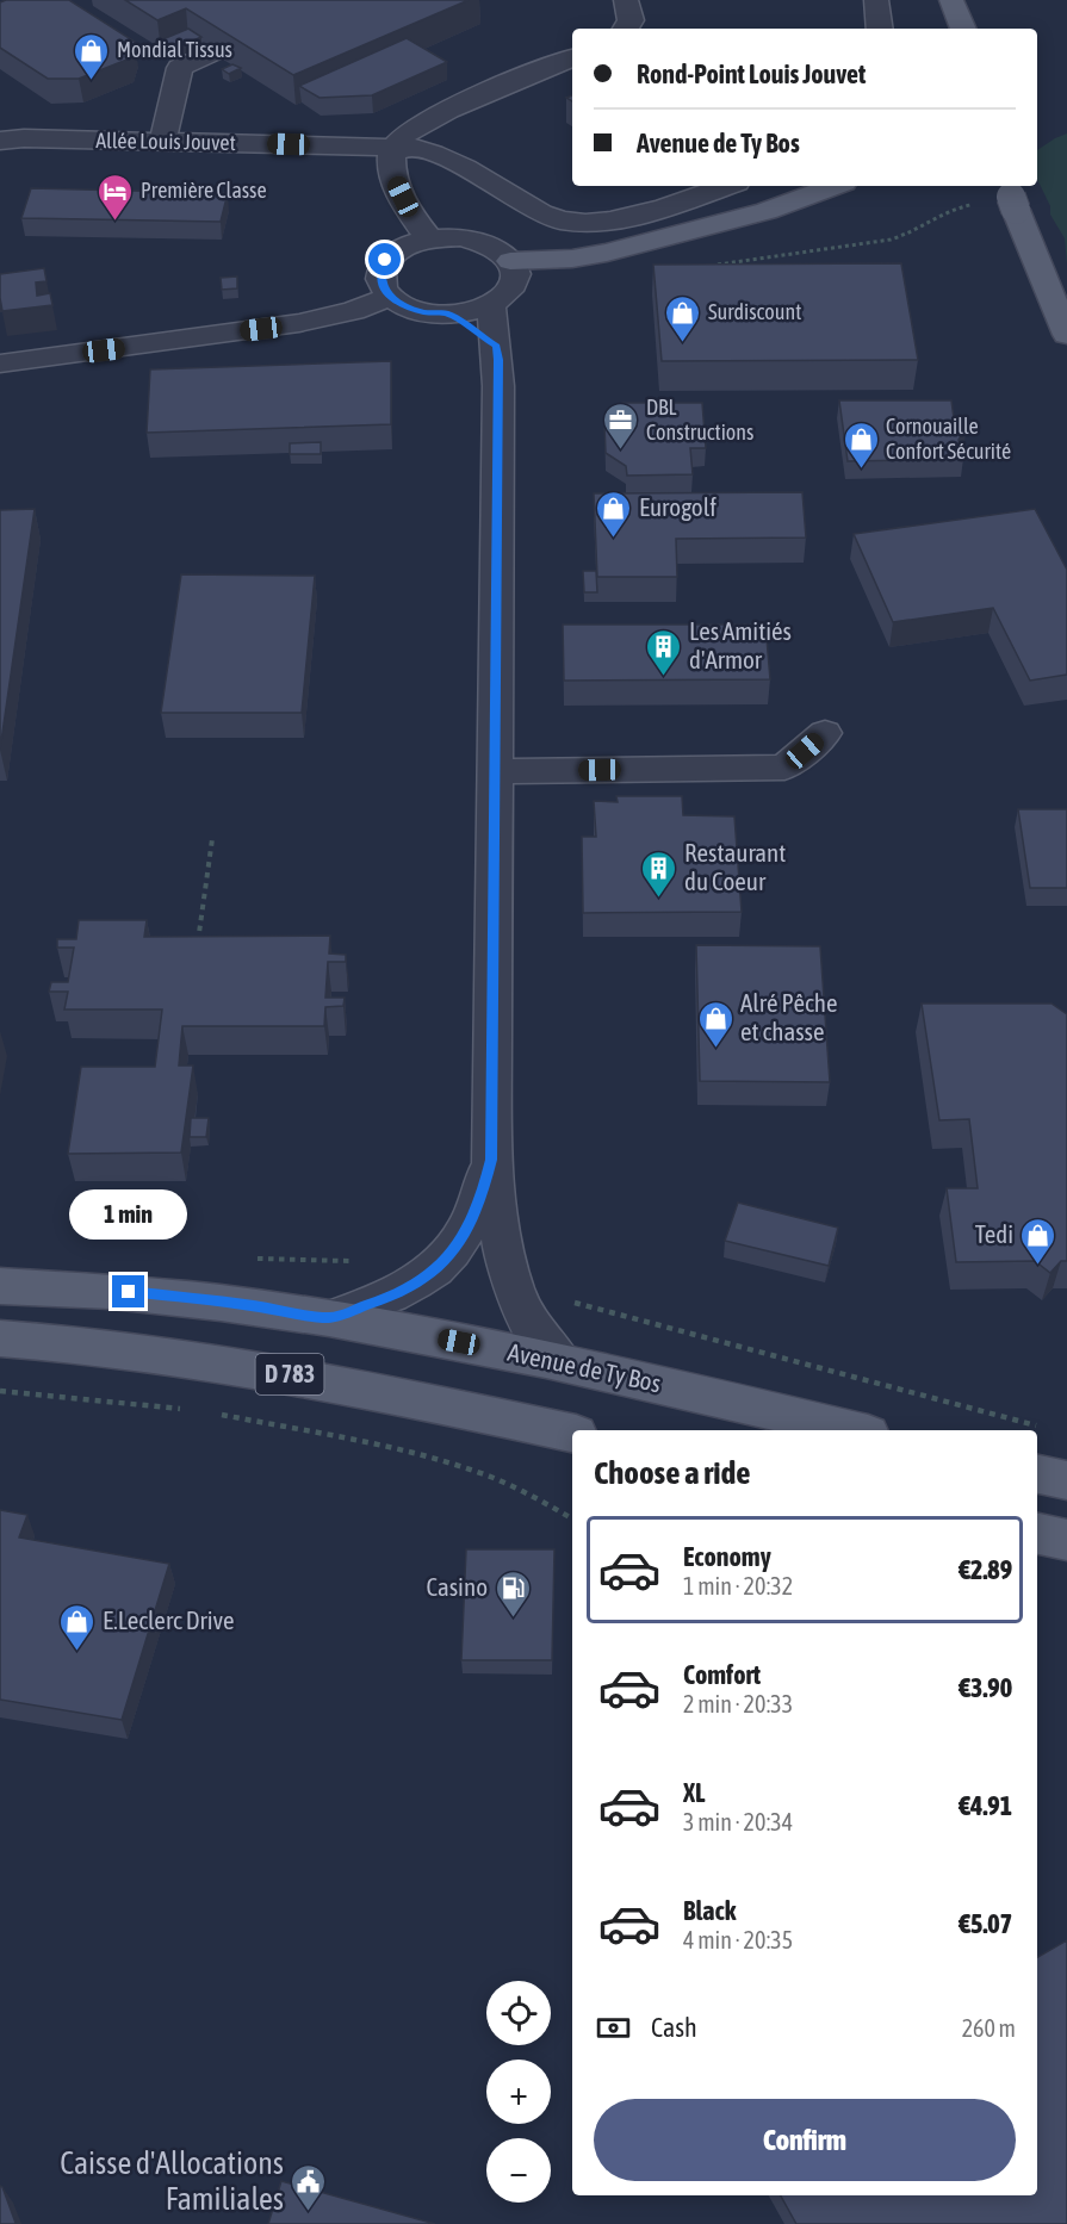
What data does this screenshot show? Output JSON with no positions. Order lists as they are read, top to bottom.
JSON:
{
  "streets": {
    "main road": ["Avenue de Ty Bos", "D 783"],
    "street": ["Allée Louis Jouvet"]
  },
  "places": {
    "shop": [
      "Mondial Tissus",
      "Surdiscount",
      "Cornouaille Confort Sécurité",
      "Eurogolf",
      "Alré Pêche et chasse",
      "Tedi",
      "E.Leclerc Drive"
    ],
    "hotel": ["Première Classe"],
    "office": ["DBL Constructions"],
    "building": ["Les Amitiés d'Armor", "Restaurant du Coeur"],
    "fuel station": ["Casino"],
    "public building": ["Caisse d'Allocations Familiales"]
  },
  "page": {
    "banner": ["Rond-Point Louis Jouvet", "Avenue de Ty Bos"],
    "bubble": "1 min",
    "heading": "Choose a ride",
    "list": [
      {
        "name": "Economy",
        "note": "1 min · 20:32",
        "value": "€2.89"
      },
      {
        "name": "Comfort",
        "note": "2 min · 20:33",
        "value": "€3.90"
      },
      {
        "name": "XL",
        "note": "3 min · 20:34",
        "value": "€4.91"
      },
      {
        "name": "Black",
        "note": "4 min · 20:35",
        "value": "€5.07"
      }
    ],
    "map_buttons": ["+", "−"],
    "pay": ["Cash", "260 m"],
    "buttons": "Confirm"
  }
}
